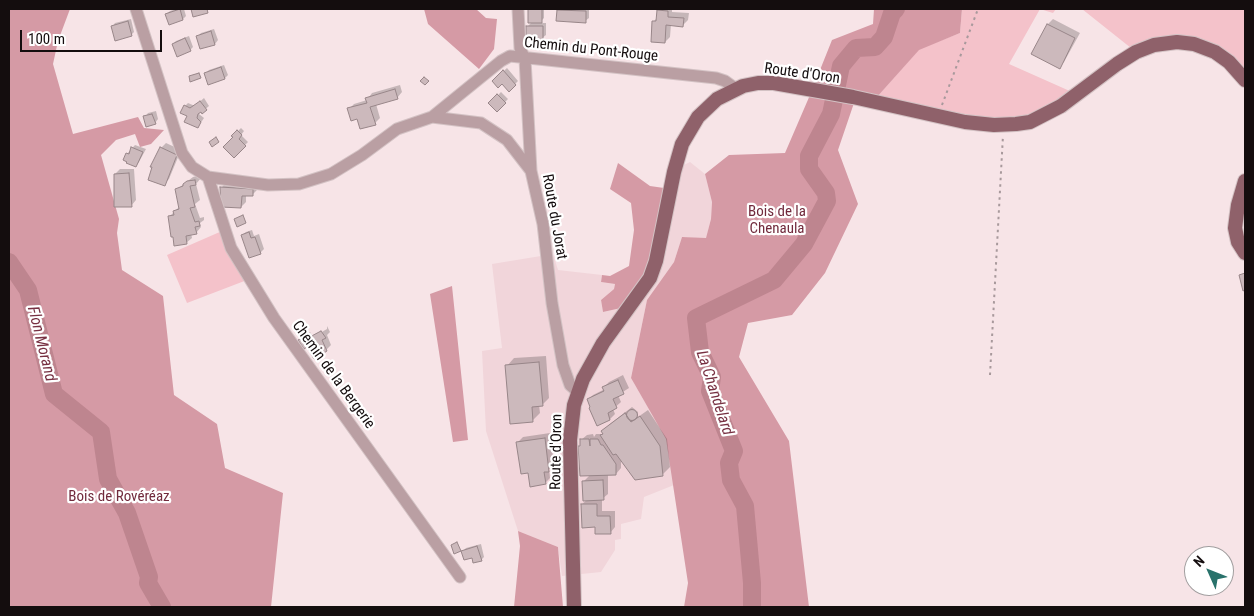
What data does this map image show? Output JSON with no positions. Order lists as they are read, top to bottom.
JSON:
{
  "streets": {
    "main road": ["Route d'Oron"],
    "street": ["Chemin du Pont-Rouge", "Route du Jorat", "Chemin de la Bergerie"]
  },
  "crossings": [
    ["Chemin du Pont-Rouge", "Route d'Oron"],
    ["Chemin du Pont-Rouge", "Route du Jorat"],
    ["Route d'Oron", "Route du Jorat"],
    ["Route du Jorat", "Chemin de la Bergerie"]
  ],
  "water": ["Flon Morand", "La Chandelard"],
  "parks": ["Bois de la Chenaula", "Bois de Rovéréaz"],
  "scale_bar": "100 m",
  "north": "top left"
}
